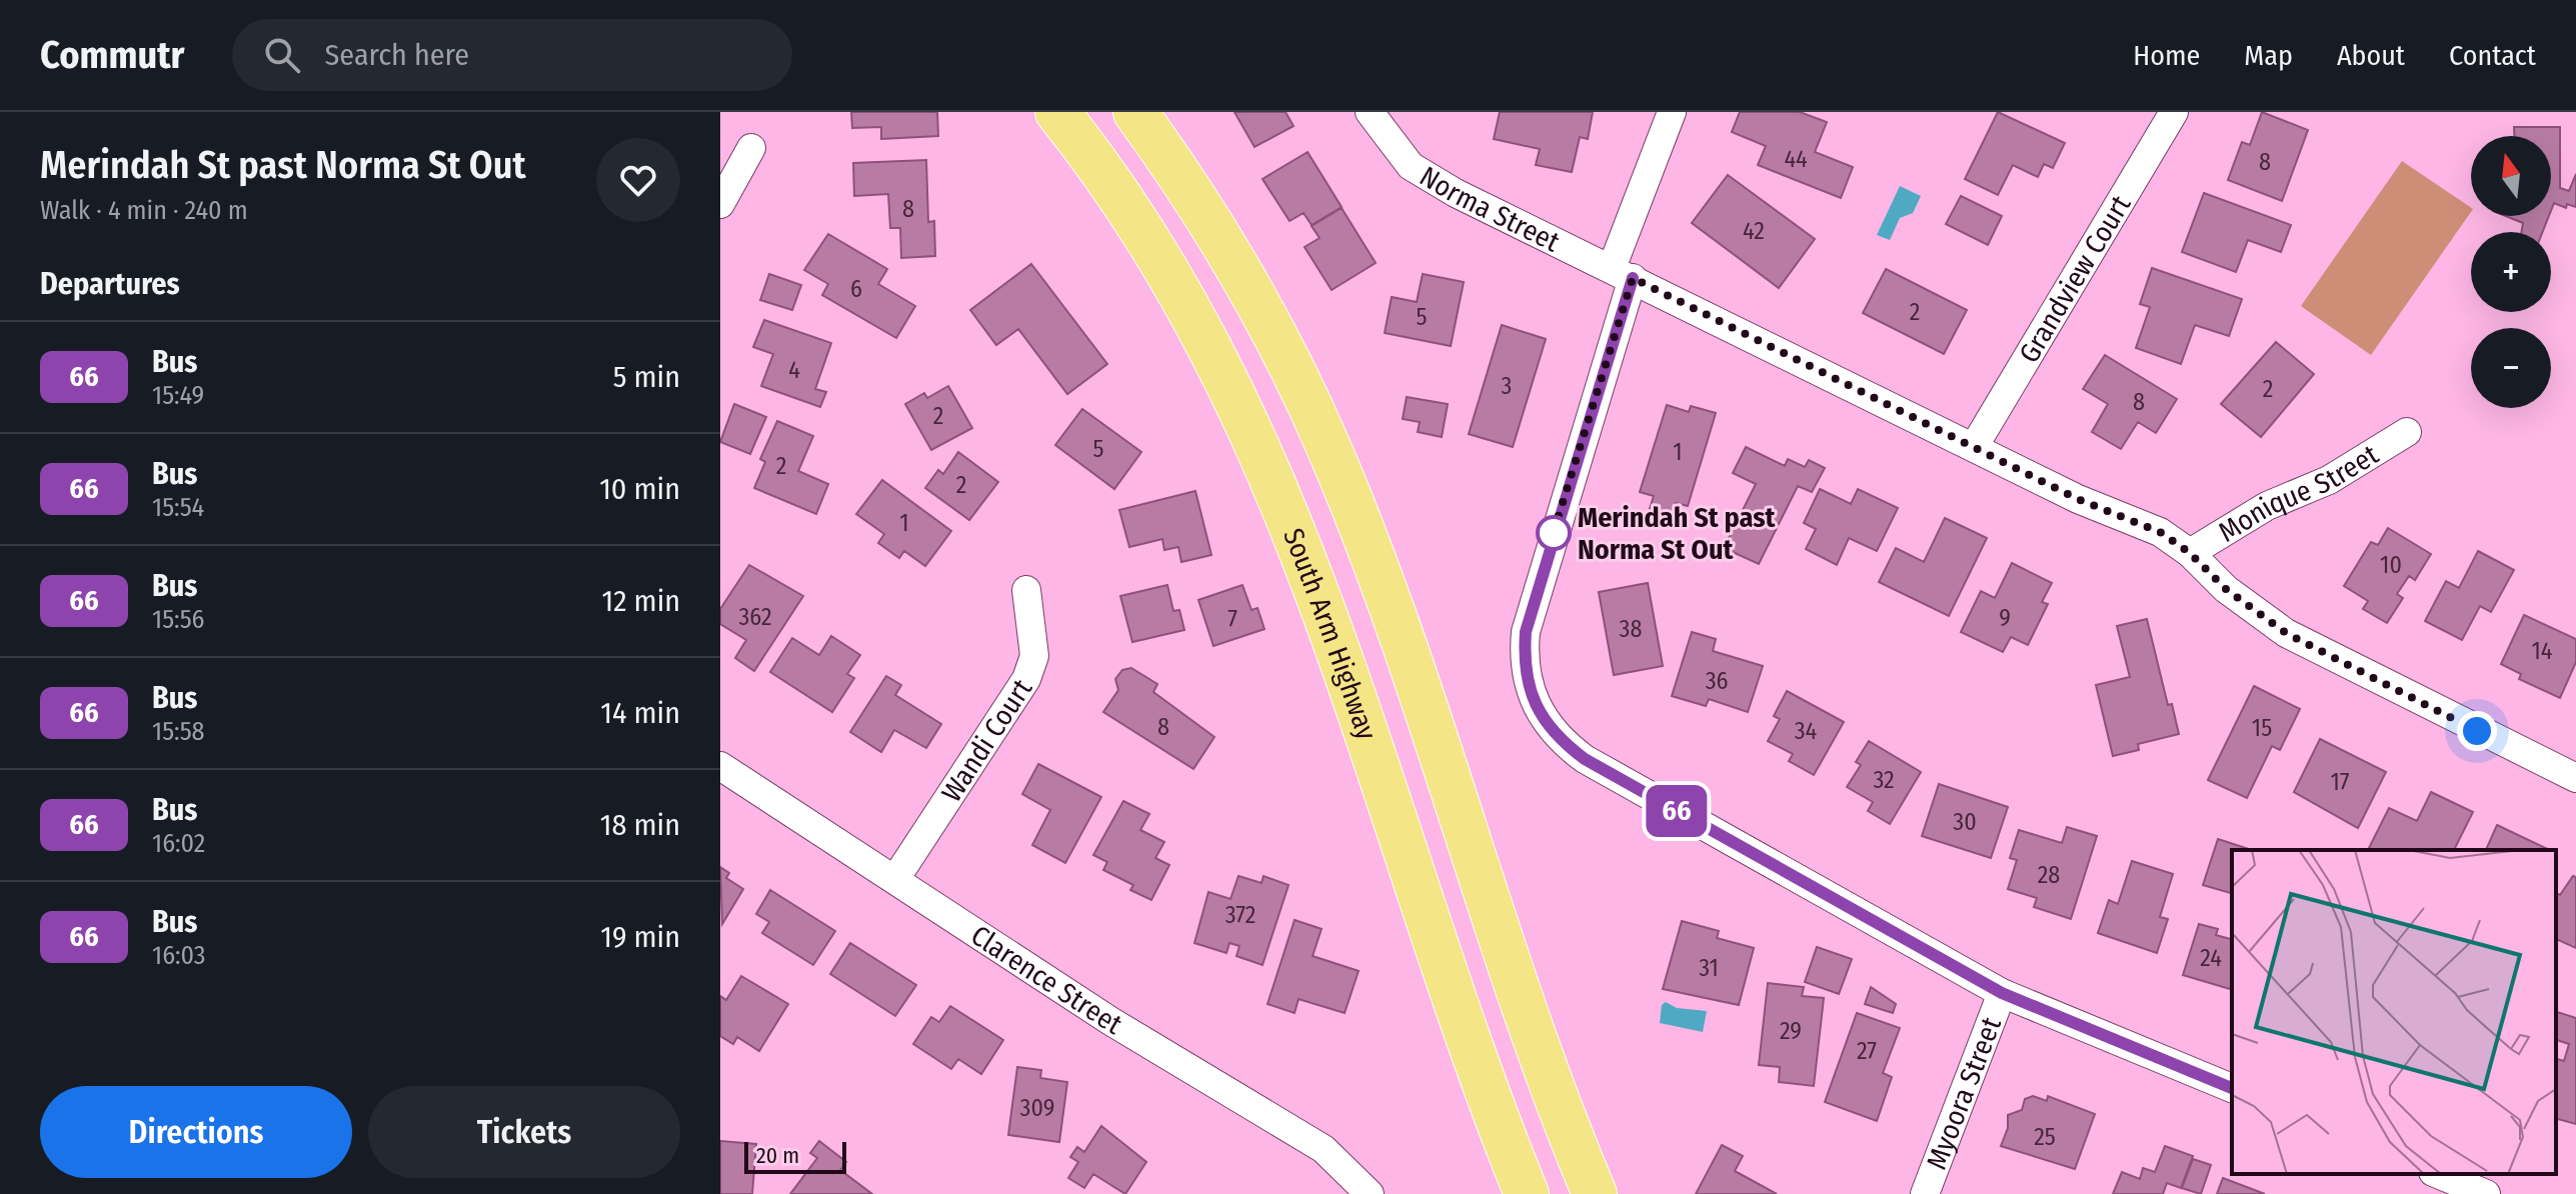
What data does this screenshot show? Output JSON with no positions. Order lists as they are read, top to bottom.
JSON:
{
  "streets": {
    "main road": ["South Arm Highway"],
    "street": [
      "Norma Street",
      "Grandview Court",
      "Monique Street",
      "Wandi Court",
      "Clarence Street",
      "Myoora Street"
    ]
  },
  "crossings": [
    ["Norma Street", "Grandview Court"],
    ["Norma Street", "Monique Street"],
    ["Wandi Court", "Clarence Street"]
  ],
  "places": ["Merindah St past Norma St Out"],
  "lines": ["bus line 66"],
  "house_numbers": [
    "44",
    "8",
    "8",
    "42",
    "6",
    "2",
    "5",
    "4",
    "3",
    "2",
    "8",
    "2",
    "5",
    "1",
    "2",
    "2",
    "1",
    "10",
    "362",
    "9",
    "7",
    "38",
    "14",
    "36",
    "8",
    "15",
    "34",
    "32",
    "17",
    "30",
    "28",
    "372",
    "24",
    "31",
    "29",
    "27",
    "309",
    "25"
  ],
  "scale_bar": "20 m",
  "north": "top",
  "page": {
    "header": "Commutr",
    "search": "Search here",
    "nav": [
      "Home",
      "Map",
      "About",
      "Contact"
    ],
    "heading": [
      ["Merindah St past Norma St Out", "Walk · 4 min · 240 m"],
      "Departures"
    ],
    "on_map": "66",
    "map_buttons": ["+", "−"],
    "list": [
      {
        "mark": "66",
        "name": "Bus",
        "note": "15:49",
        "value": "5 min"
      },
      {
        "mark": "66",
        "name": "Bus",
        "note": "15:54",
        "value": "10 min"
      },
      {
        "mark": "66",
        "name": "Bus",
        "note": "15:56",
        "value": "12 min"
      },
      {
        "mark": "66",
        "name": "Bus",
        "note": "15:58",
        "value": "14 min"
      },
      {
        "mark": "66",
        "name": "Bus",
        "note": "16:02",
        "value": "18 min"
      },
      {
        "mark": "66",
        "name": "Bus",
        "note": "16:03",
        "value": "19 min"
      }
    ],
    "buttons": ["Directions", "Tickets"],
    "scale": "20 m"
  }
}
